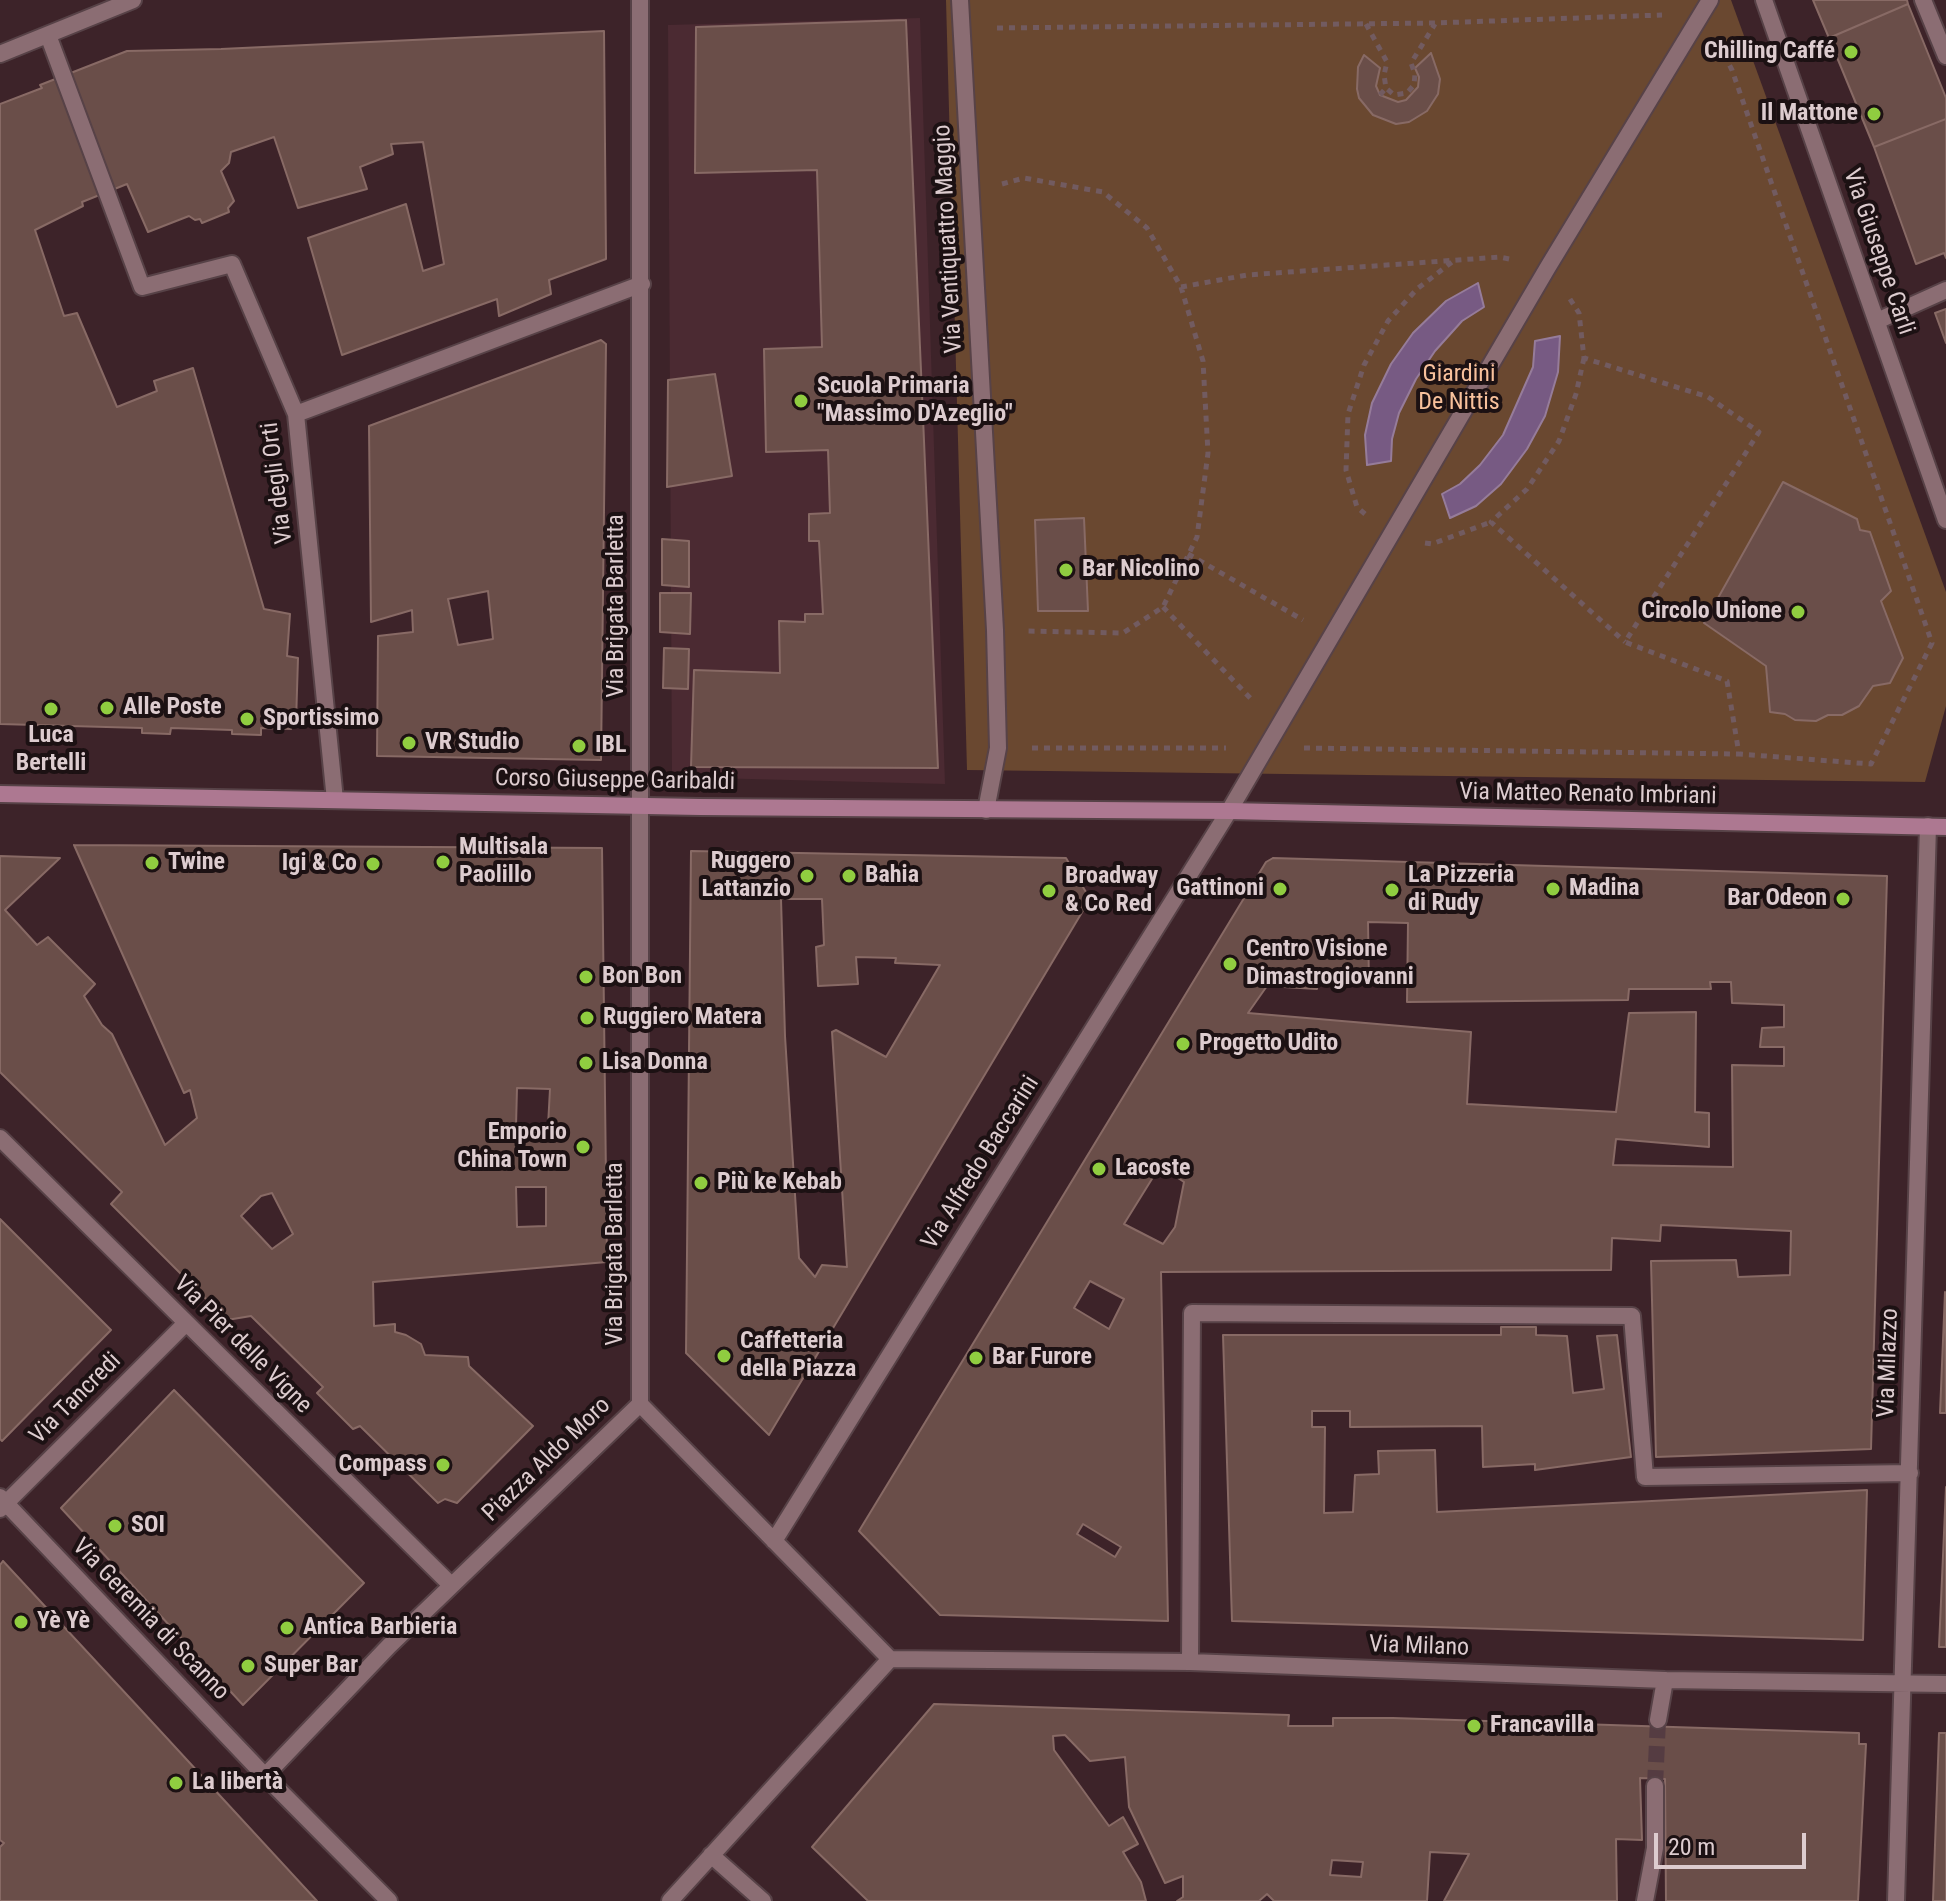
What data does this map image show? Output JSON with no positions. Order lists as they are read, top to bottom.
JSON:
{
  "streets": {
    "street": [
      "Via Ventiquattro Maggio",
      "Via Giuseppe Carli",
      "Via degli Orti",
      "Via Brigata Barletta",
      "Corso Giuseppe Garibaldi",
      "Via Matteo Renato Imbriani",
      "Via Alfredo Baccarini",
      "Via Pier delle Vigne",
      "Via Milazzo",
      "Via Tancredi",
      "Piazza Aldo Moro",
      "Via Geremia di Scanno",
      "Via Milano"
    ]
  },
  "crossings": [
    ["Via Ventiquattro Maggio", "Corso Giuseppe Garibaldi"],
    ["Via degli Orti", "Corso Giuseppe Garibaldi"],
    ["Via Brigata Barletta", "Corso Giuseppe Garibaldi"],
    ["Via Brigata Barletta", "Piazza Aldo Moro"],
    ["Corso Giuseppe Garibaldi", "Via Matteo Renato Imbriani"],
    ["Corso Giuseppe Garibaldi", "Via Alfredo Baccarini"],
    ["Via Matteo Renato Imbriani", "Via Alfredo Baccarini"],
    ["Via Matteo Renato Imbriani", "Via Milazzo"],
    ["Via Alfredo Baccarini", "Piazza Aldo Moro"],
    ["Via Pier delle Vigne", "Via Tancredi"],
    ["Via Pier delle Vigne", "Piazza Aldo Moro"],
    ["Via Milazzo", "Via Milano"],
    ["Via Tancredi", "Via Geremia di Scanno"],
    ["Piazza Aldo Moro", "Via Geremia di Scanno"],
    ["Piazza Aldo Moro", "Via Milano"]
  ],
  "parks": ["Giardini De Nittis"],
  "places": [
    "Chilling Caffé",
    "Il Mattone",
    "Scuola Primaria \"Massimo D'Azeglio\"",
    "Bar Nicolino",
    "Circolo Unione",
    "Alle Poste",
    "Luca Bertelli",
    "Sportissimo",
    "VR Studio",
    "IBL",
    "Multisala Paolillo",
    "Twine",
    "Igi & Co",
    "Ruggero Lattanzio",
    "Bahia",
    "Gattinoni",
    "Madina",
    "La Pizzeria di Rudy",
    "Broadway & Co Red",
    "Bar Odeon",
    "Centro Visione Dimastrogiovanni",
    "Bon Bon",
    "Ruggiero Matera",
    "Progetto Udito",
    "Lisa Donna",
    "Emporio China Town",
    "Lacoste",
    "Più ke Kebab",
    "Caffetteria della Piazza",
    "Bar Furore",
    "Compass",
    "SOI",
    "Yè Yè",
    "Antica Barbieria",
    "Super Bar",
    "Francavilla",
    "La libertà"
  ],
  "scale_bar": "20 m"
}
